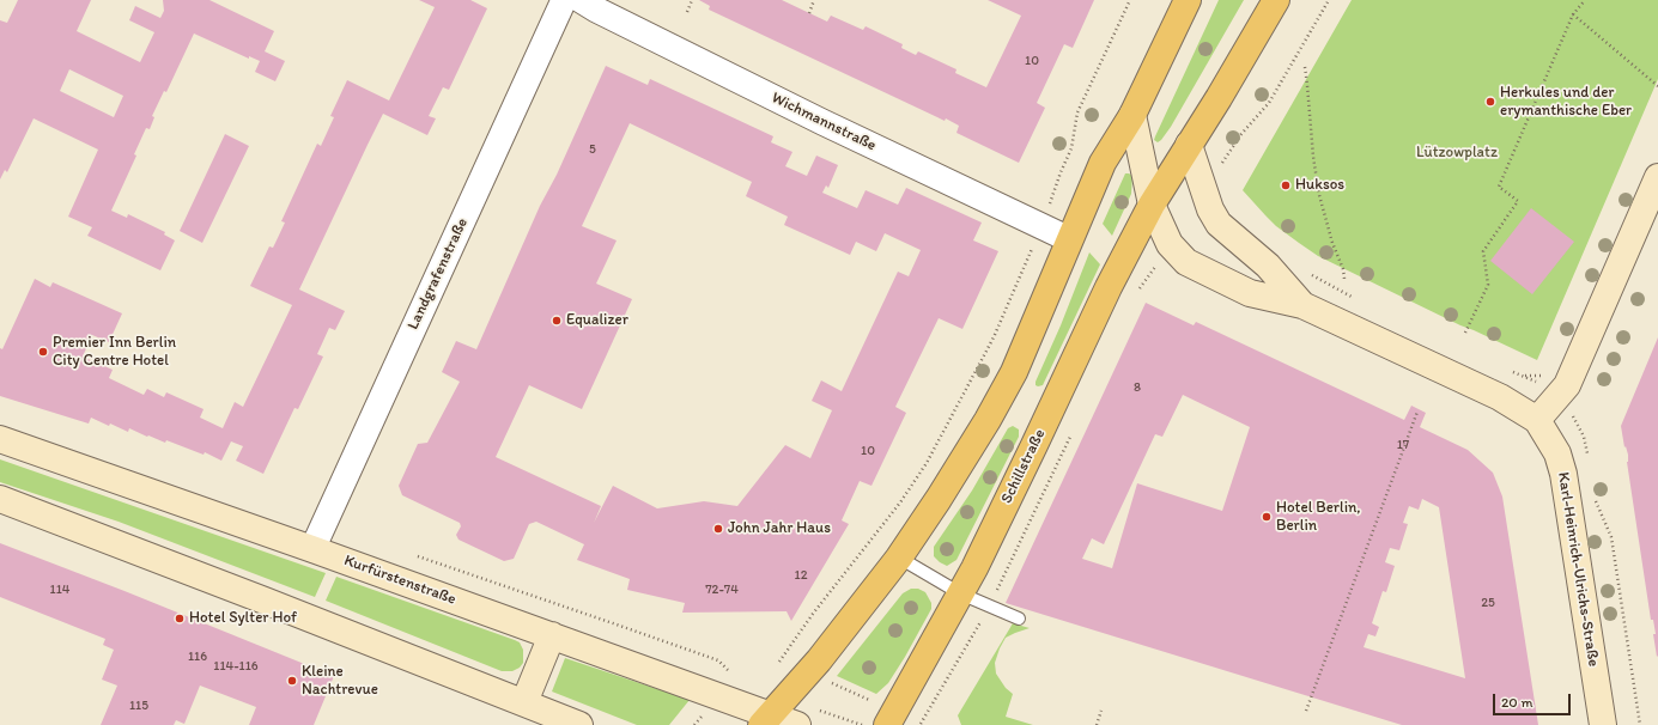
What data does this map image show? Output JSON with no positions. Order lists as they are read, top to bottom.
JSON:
{
  "streets": {
    "main road": ["Schillstraße", "Karl-Heinrich-Ulrichs-Straße", "Kurfürstenstraße"],
    "street": ["Wichmannstraße", "Landgrafenstraße"]
  },
  "crossings": [
    ["Landgrafenstraße", "Kurfürstenstraße"]
  ],
  "parks": ["Lützowplatz"],
  "places": [
    "Herkules und der erymanthische Eber",
    "Huksos",
    "Equalizer",
    "Premier Inn Berlin City Centre Hotel",
    "Hotel Berlin, Berlin",
    "John Jahr Haus",
    "Hotel Sylter Hof",
    "Kleine Nachtrevue"
  ],
  "house_numbers": [
    "10",
    "5",
    "8",
    "17",
    "10",
    "12",
    "114",
    "72-74",
    "25",
    "116",
    "114-116",
    "115"
  ],
  "scale_bar": "20 m"
}
